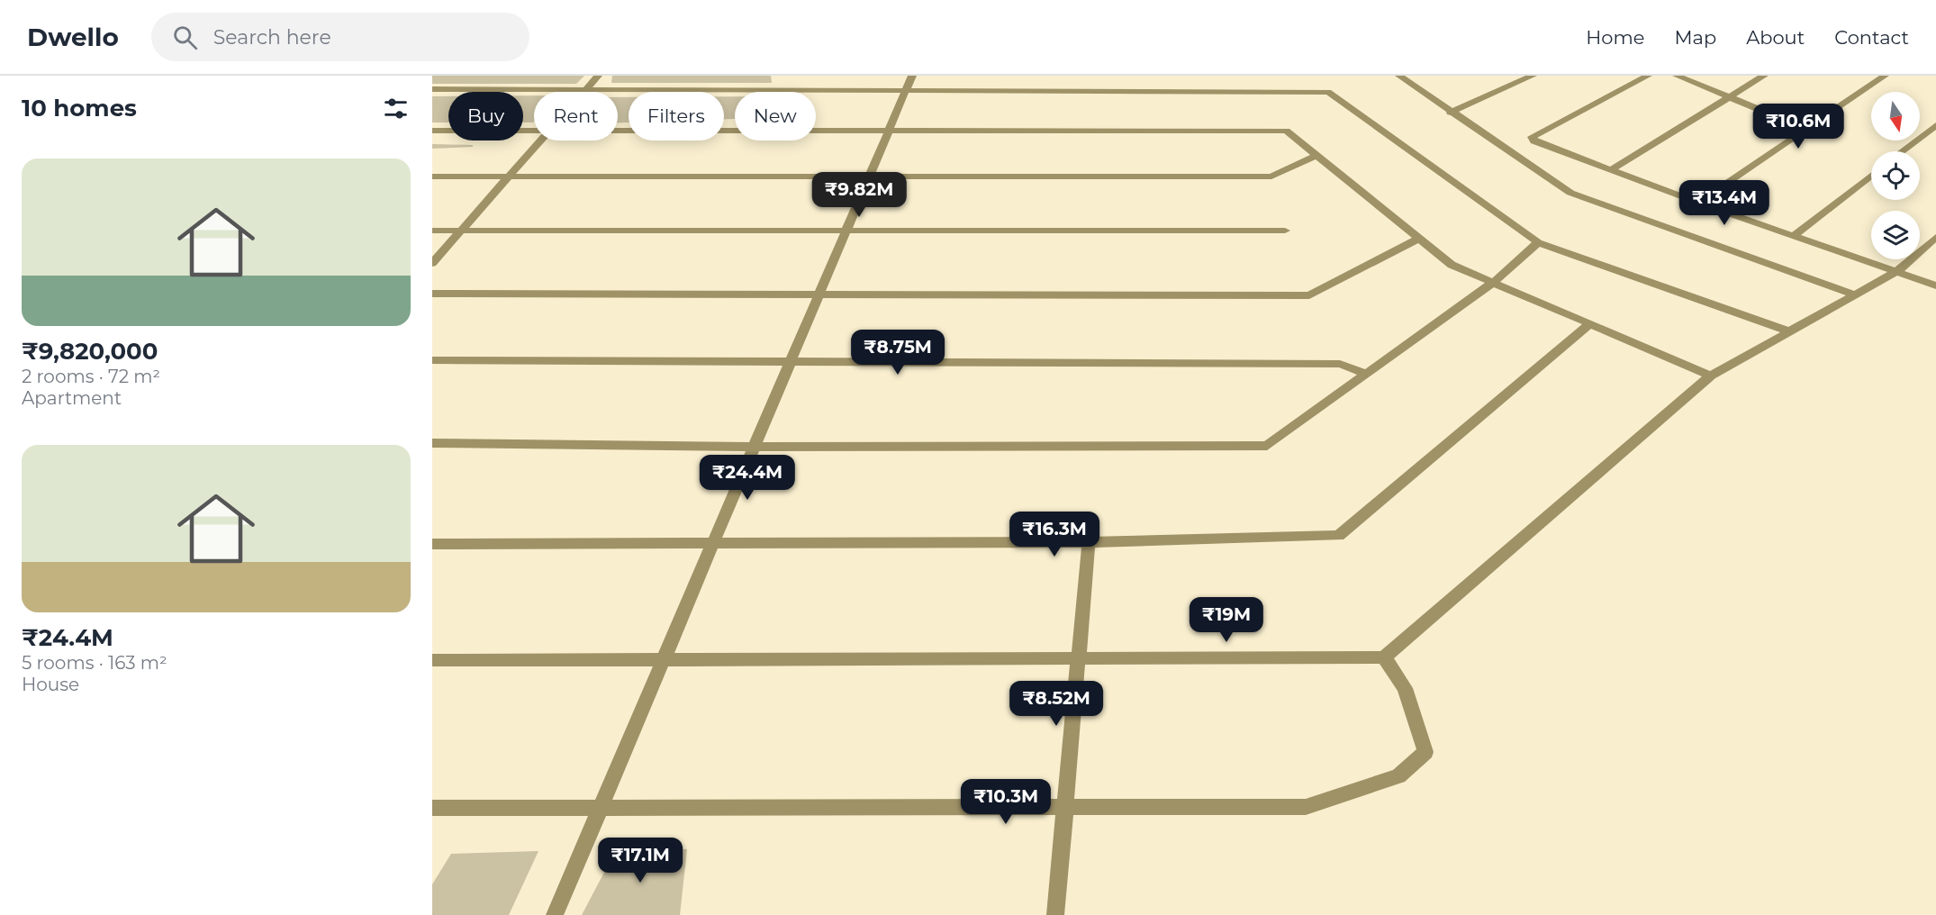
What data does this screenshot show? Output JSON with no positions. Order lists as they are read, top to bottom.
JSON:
{
  "north": "bottom",
  "page": {
    "header": "Dwello",
    "search": "Search here",
    "nav": [
      "Home",
      "Map",
      "About",
      "Contact"
    ],
    "heading": "10 homes",
    "chip": [
      "Buy",
      "Rent",
      "Filters",
      "New"
    ],
    "price": [
      "₹10.6M",
      "₹9.82M",
      "₹13.4M",
      "₹8.75M",
      "₹24.4M",
      "₹16.3M",
      "₹19M",
      "₹8.52M",
      "₹10.3M",
      "₹17.1M"
    ],
    "list": [
      {
        "name": "₹9,820,000",
        "note": "2 rooms · 72 m² · Apartment"
      },
      {
        "name": "₹24.4M",
        "note": "5 rooms · 163 m² · House"
      }
    ]
  }
}
